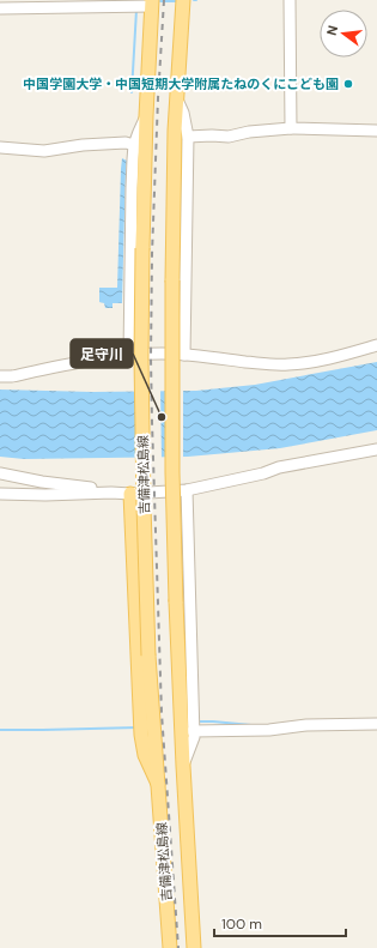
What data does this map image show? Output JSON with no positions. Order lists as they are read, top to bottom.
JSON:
{
  "streets": {
    "main road": ["吉備津松島線"]
  },
  "places": ["中国学園大学・中国短期大学附属たねのくにこども園", "足守川"],
  "scale_bar": "100 m",
  "north": "left"
}
